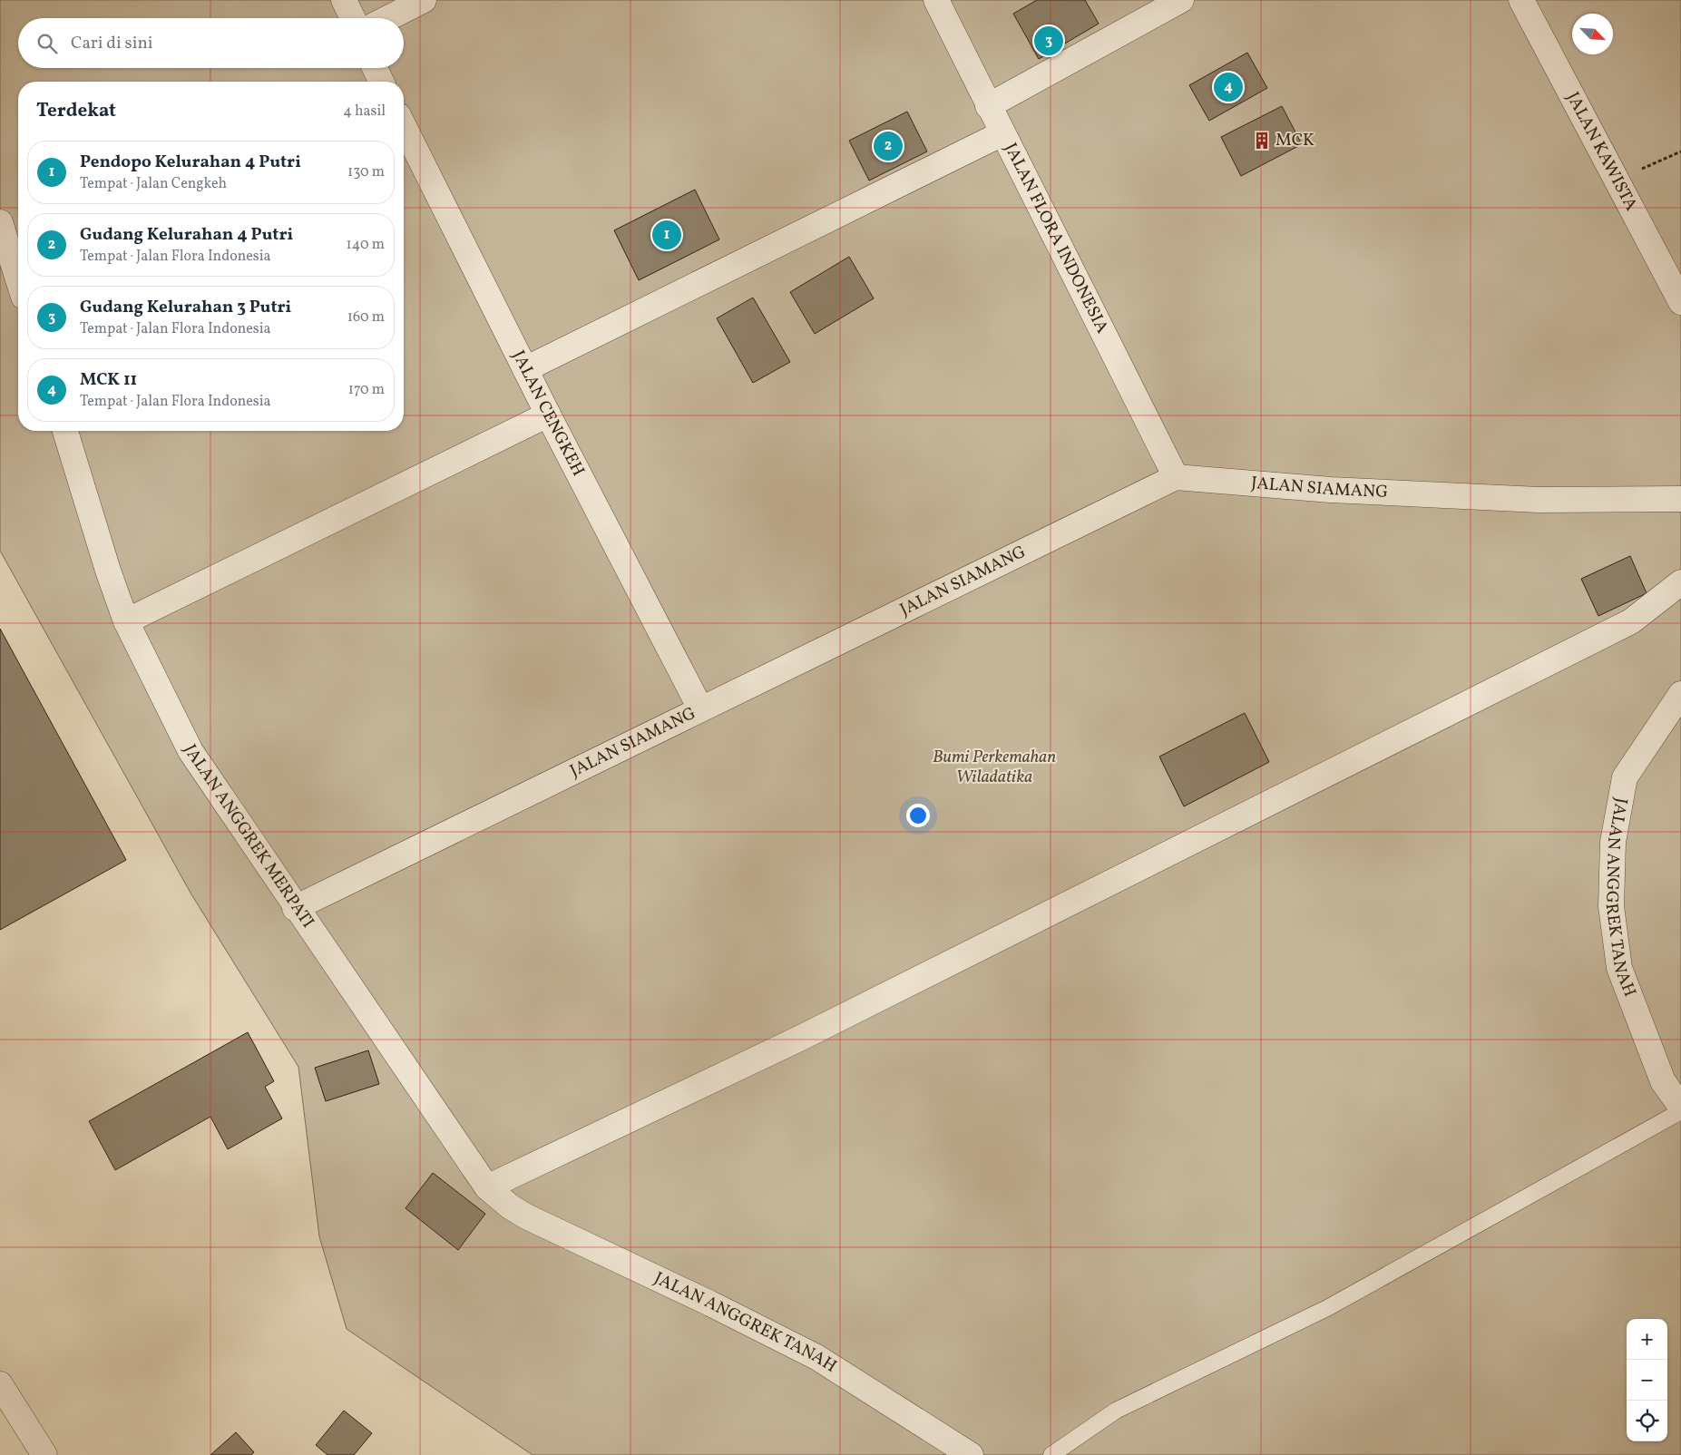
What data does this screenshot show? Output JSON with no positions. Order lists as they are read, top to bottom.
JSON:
{
  "streets": {
    "street": [
      "JALAN KAWISTA",
      "JALAN FLORA INDONESIA",
      "JALAN CENGKEH",
      "JALAN SIAMANG",
      "JALAN ANGGREK MERPATI",
      "JALAN ANGGREK TANAH"
    ]
  },
  "crossings": [
    ["JALAN FLORA INDONESIA", "JALAN SIAMANG"],
    ["JALAN CENGKEH", "JALAN SIAMANG"],
    ["JALAN SIAMANG", "JALAN ANGGREK MERPATI"],
    ["JALAN ANGGREK MERPATI", "JALAN ANGGREK TANAH"]
  ],
  "parks": ["Bumi Perkemahan Wiladatika"],
  "places": {
    "building": ["MCK"]
  },
  "north": "bottom right",
  "page": {
    "search": "Cari di sini",
    "pins": [
      "3",
      "4",
      "2",
      "1"
    ],
    "heading": ["Terdekat", "4 hasil"],
    "list": [
      {
        "mark": "1",
        "name": "Pendopo Kelurahan 4 Putri",
        "note": "Tempat · Jalan Cengkeh",
        "value": "130 m"
      },
      {
        "mark": "2",
        "name": "Gudang Kelurahan 4 Putri",
        "note": "Tempat · Jalan Flora Indonesia",
        "value": "140 m"
      },
      {
        "mark": "3",
        "name": "Gudang Kelurahan 3 Putri",
        "note": "Tempat · Jalan Flora Indonesia",
        "value": "160 m"
      },
      {
        "mark": "4",
        "name": "MCK 11",
        "note": "Tempat · Jalan Flora Indonesia",
        "value": "170 m"
      }
    ],
    "map_buttons": ["+", "−"]
  }
}
